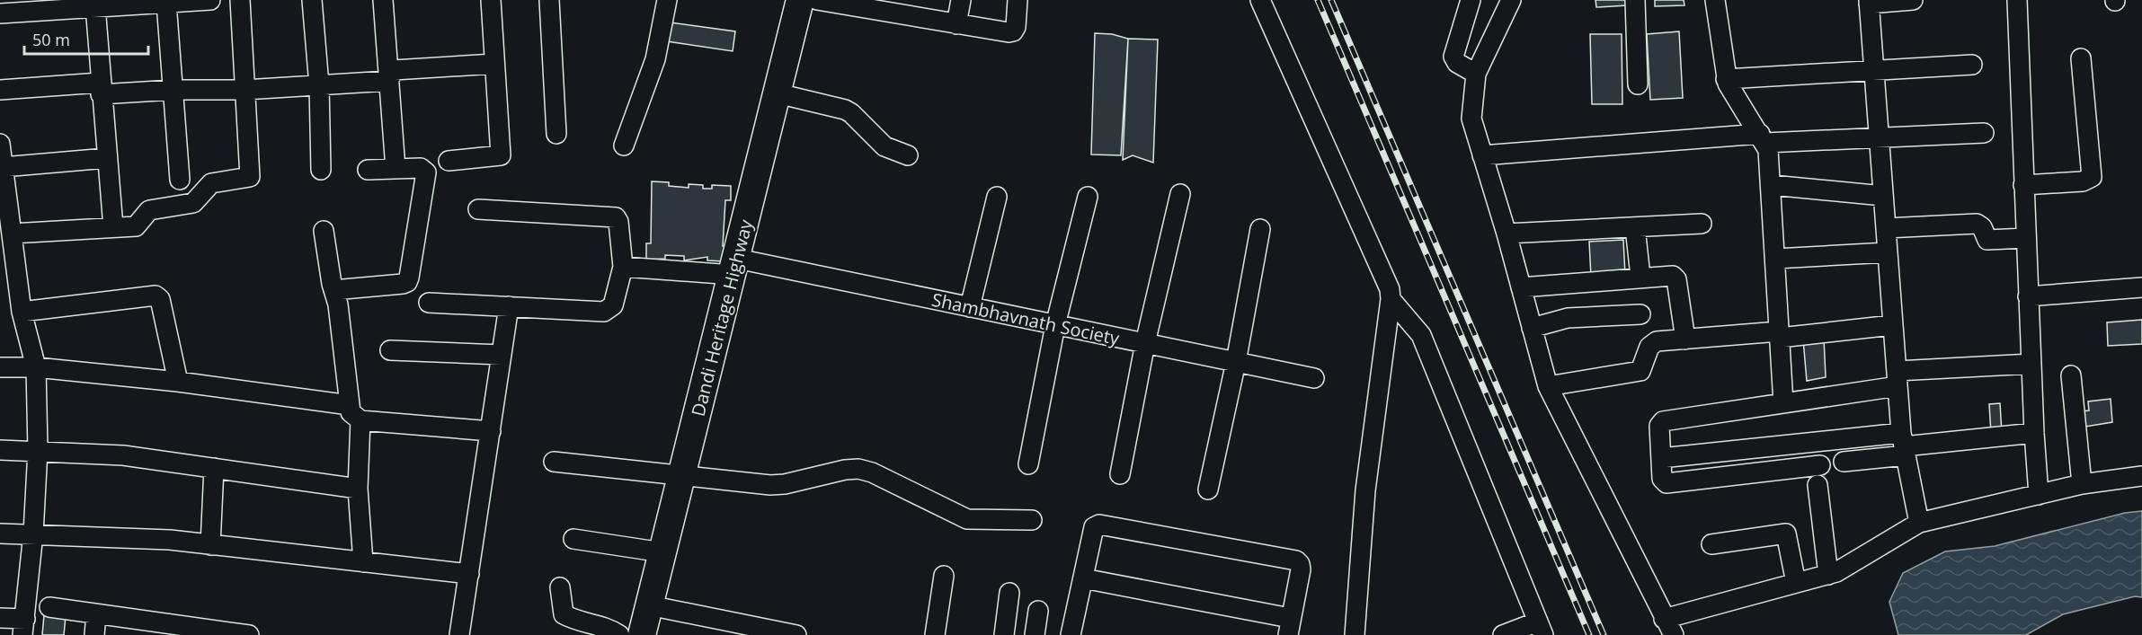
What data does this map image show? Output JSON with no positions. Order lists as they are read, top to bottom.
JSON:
{
  "streets": {
    "highway": ["Dandi Heritage Highway"],
    "street": ["Shambhavnath Society"]
  },
  "crossings": [
    ["Dandi Heritage Highway", "Shambhavnath Society"]
  ],
  "scale_bar": "50 m"
}
